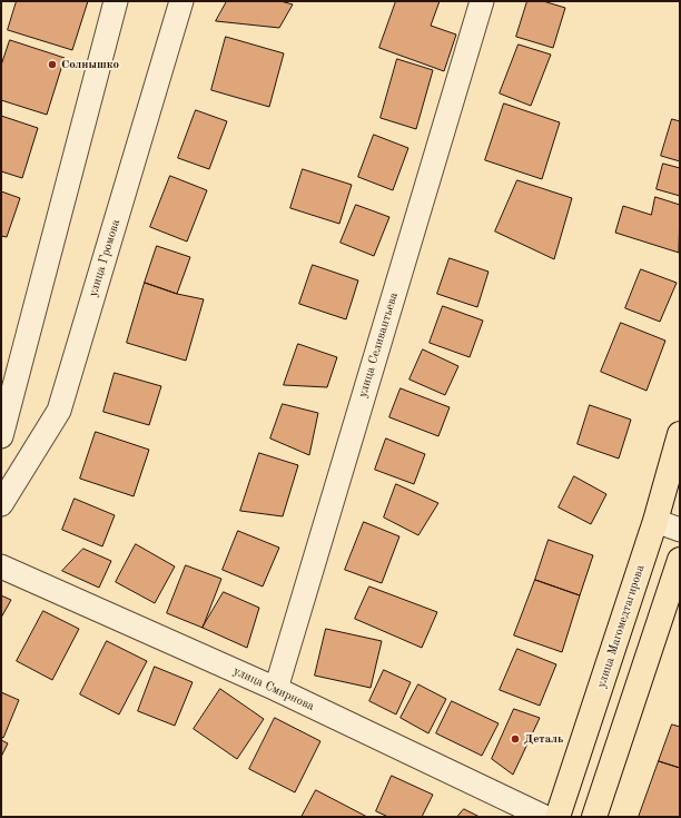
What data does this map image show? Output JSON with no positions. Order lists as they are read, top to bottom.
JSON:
{
  "streets": {
    "main road": ["улица Магомедтагирова"],
    "street": ["улица Громова", "улица Селивантьева", "улица Смирнова"]
  },
  "crossings": [
    ["улица Селивантьева", "улица Смирнова"]
  ],
  "places": ["Солнышко", "Деталь"]
}
